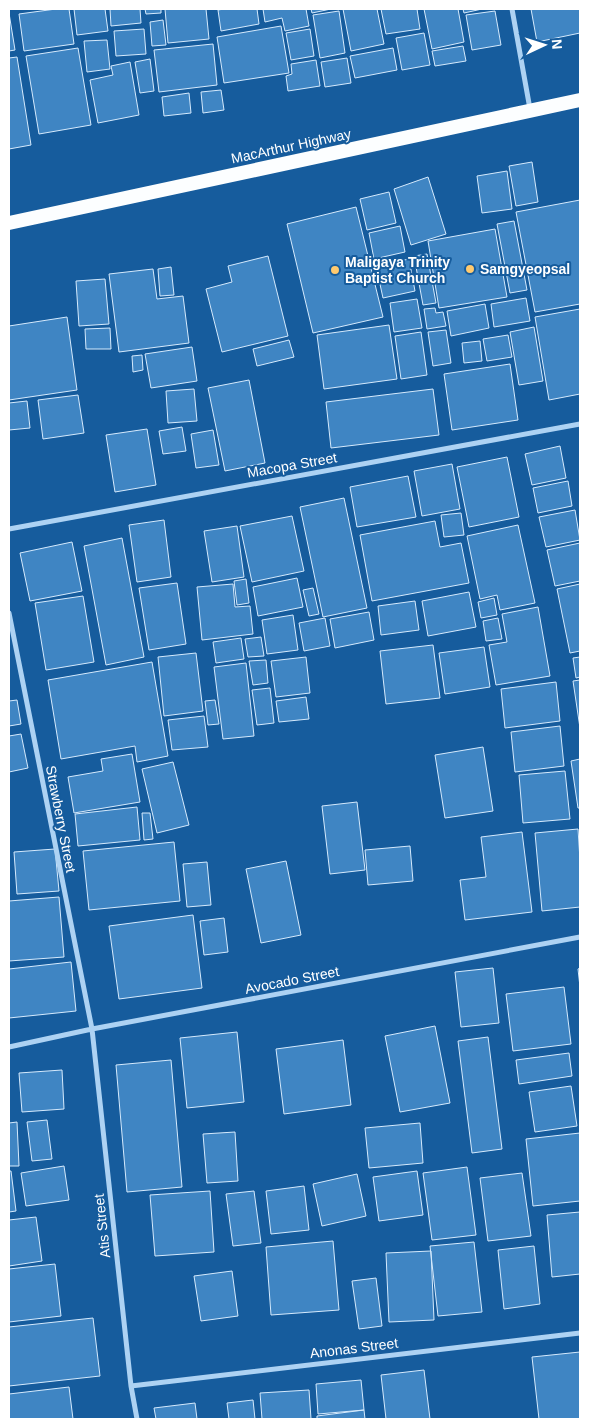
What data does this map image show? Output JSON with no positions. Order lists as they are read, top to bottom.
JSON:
{
  "streets": {
    "highway": ["MacArthur Highway"],
    "street": [
      "Macopa Street",
      "Strawberry Street",
      "Avocado Street",
      "Atis Street",
      "Anonas Street"
    ]
  },
  "crossings": [
    ["Strawberry Street", "Avocado Street"],
    ["Strawberry Street", "Atis Street"],
    ["Avocado Street", "Atis Street"],
    ["Atis Street", "Anonas Street"]
  ],
  "places": ["Samgyeopsal", "Maligaya Trinity Baptist Church"],
  "north": "right"
}
